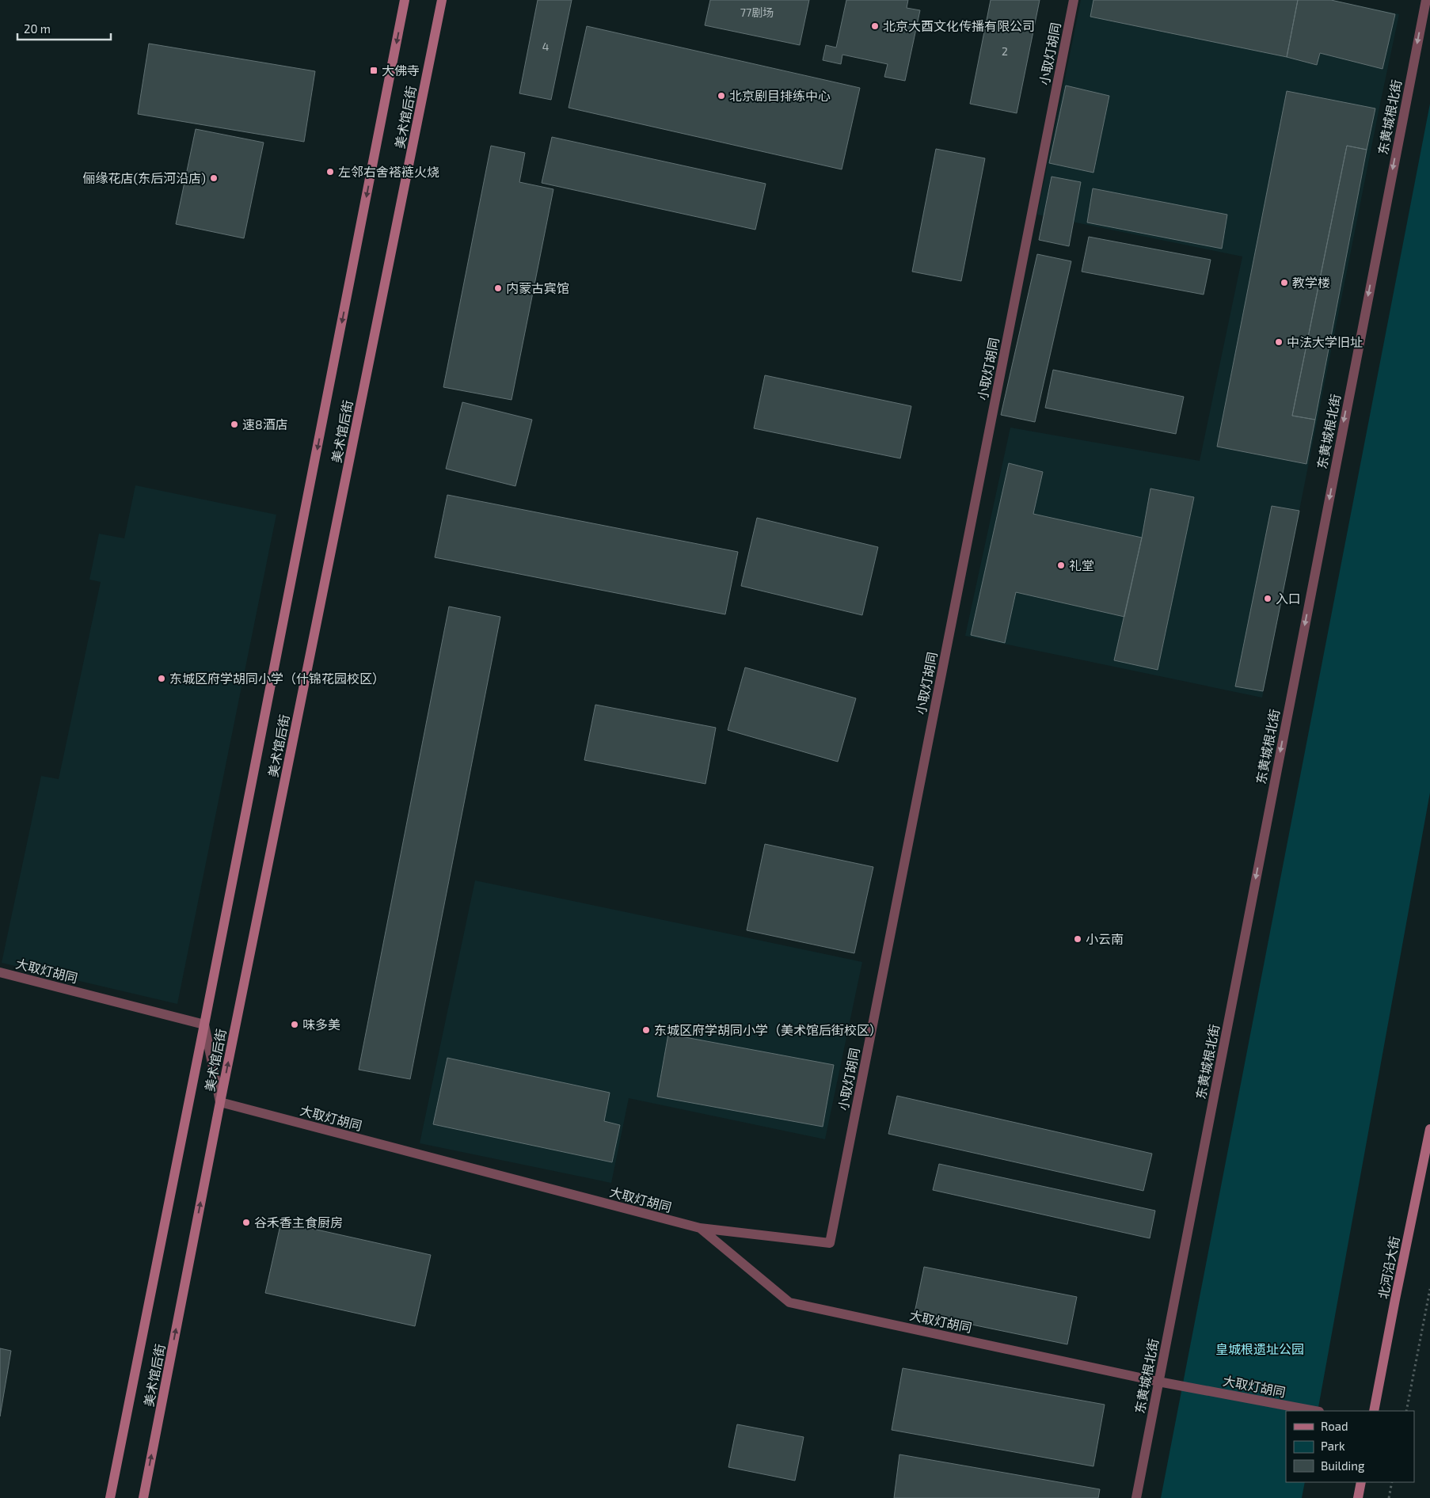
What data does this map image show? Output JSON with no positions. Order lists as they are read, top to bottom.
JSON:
{
  "streets": {
    "main road": ["美术馆后街", "北河沿大街"],
    "street": ["小取灯胡同", "东黄城根北街", "大取灯胡同"]
  },
  "crossings": [
    ["小取灯胡同", "大取灯胡同"],
    ["美术馆后街", "大取灯胡同"],
    ["东黄城根北街", "大取灯胡同"]
  ],
  "one_way": ["东黄城根北街"],
  "parks": ["皇城根遗址公园"],
  "places": {
    "other": [
      "北京大酉文化传播有限公司",
      "北京剧目排练中心",
      "左邻右舍褡裢火烧",
      "俪缘花店(东后河沿店)",
      "教学楼",
      "内蒙古宾馆",
      "中法大学旧址",
      "速8酒店",
      "礼堂",
      "入口",
      "东城区府学胡同小学（什锦花园校区）",
      "小云南",
      "味多美",
      "东城区府学胡同小学（美术馆后街校区）",
      "谷禾香主食厨房"
    ],
    "transit": ["大佛寺"]
  },
  "house_numbers": ["77剧场", "4", "2"],
  "legend": ["Road", "Park", "Building"],
  "scale_bar": "20 m"
}
